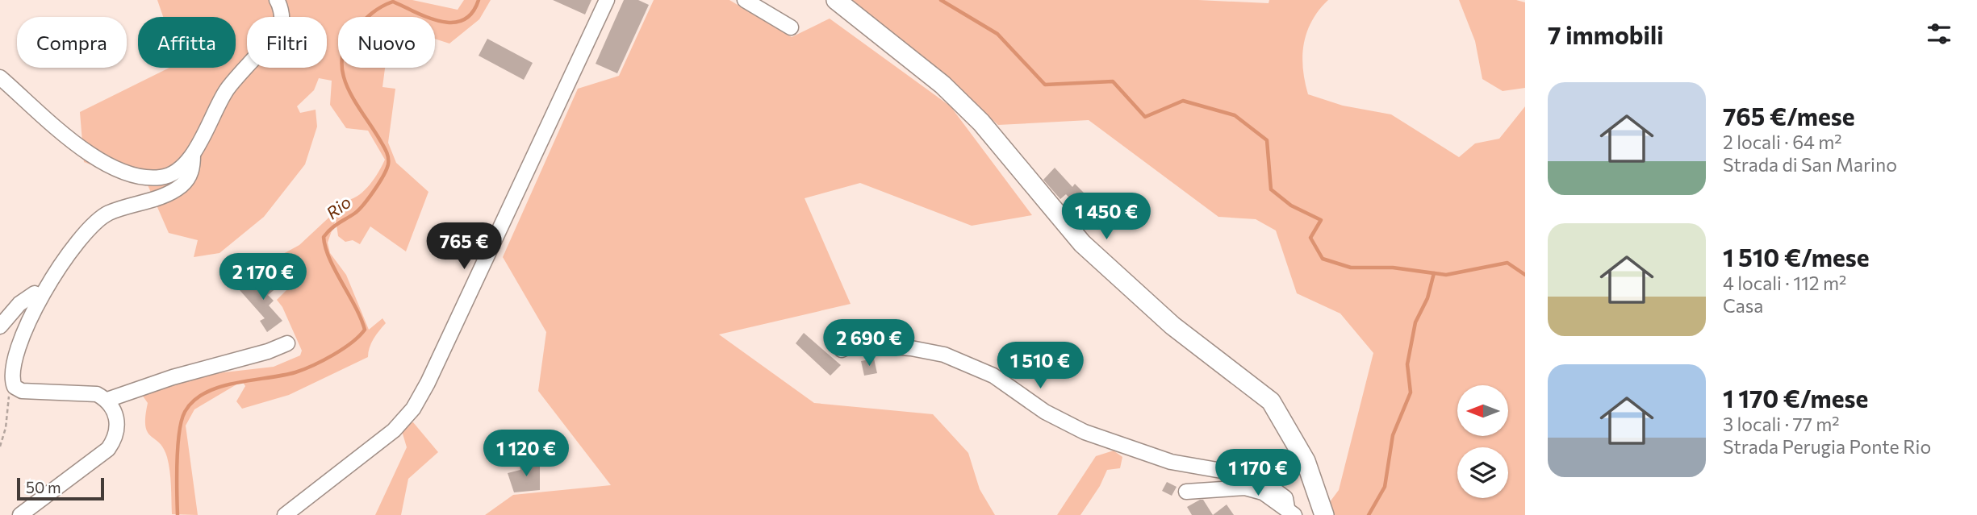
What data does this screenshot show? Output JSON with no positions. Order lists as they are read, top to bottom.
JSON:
{
  "water": ["Rio"],
  "scale_bar": "50 m",
  "north": "left",
  "page": {
    "heading": "7 immobili",
    "chip": [
      "Compra",
      "Affitta",
      "Filtri",
      "Nuovo"
    ],
    "list": [
      {
        "name": "765 €/mese",
        "note": "2 locali · 64 m² · Strada di San Marino"
      },
      {
        "name": "1 510 €/mese",
        "note": "4 locali · 112 m² · Casa"
      },
      {
        "name": "1 170 €/mese",
        "note": "3 locali · 77 m² · Strada Perugia Ponte Rio"
      }
    ],
    "price": [
      "1 450 €",
      "765 €",
      "2 170 €",
      "2 690 €",
      "1 510 €",
      "1 120 €",
      "1 170 €"
    ],
    "scale": "50 m"
  }
}
